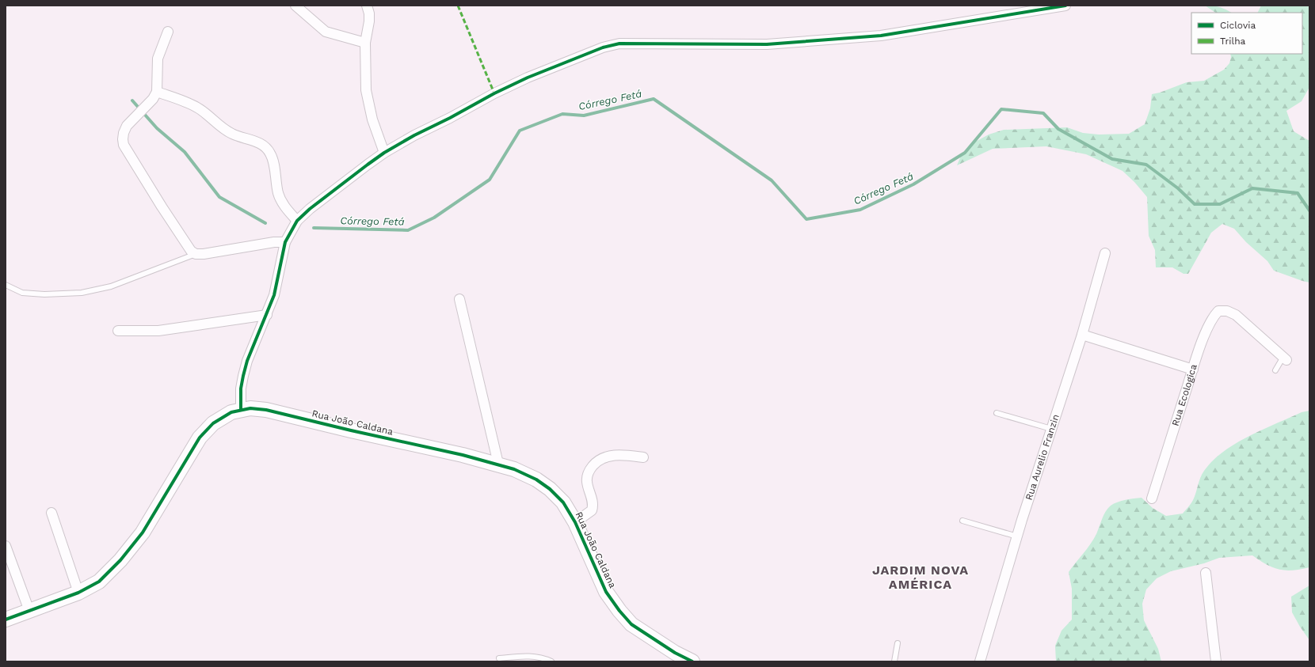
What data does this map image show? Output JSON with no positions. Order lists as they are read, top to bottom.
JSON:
{
  "streets": {
    "street": ["Rua Ecologica", "Rua João Caldana", "Rua Aurelio Franzin"]
  },
  "districts": ["JARDIM NOVA AMÉRICA"],
  "water": ["Córrego Fetá"],
  "legend": ["Ciclovia", "Trilha"]
}
